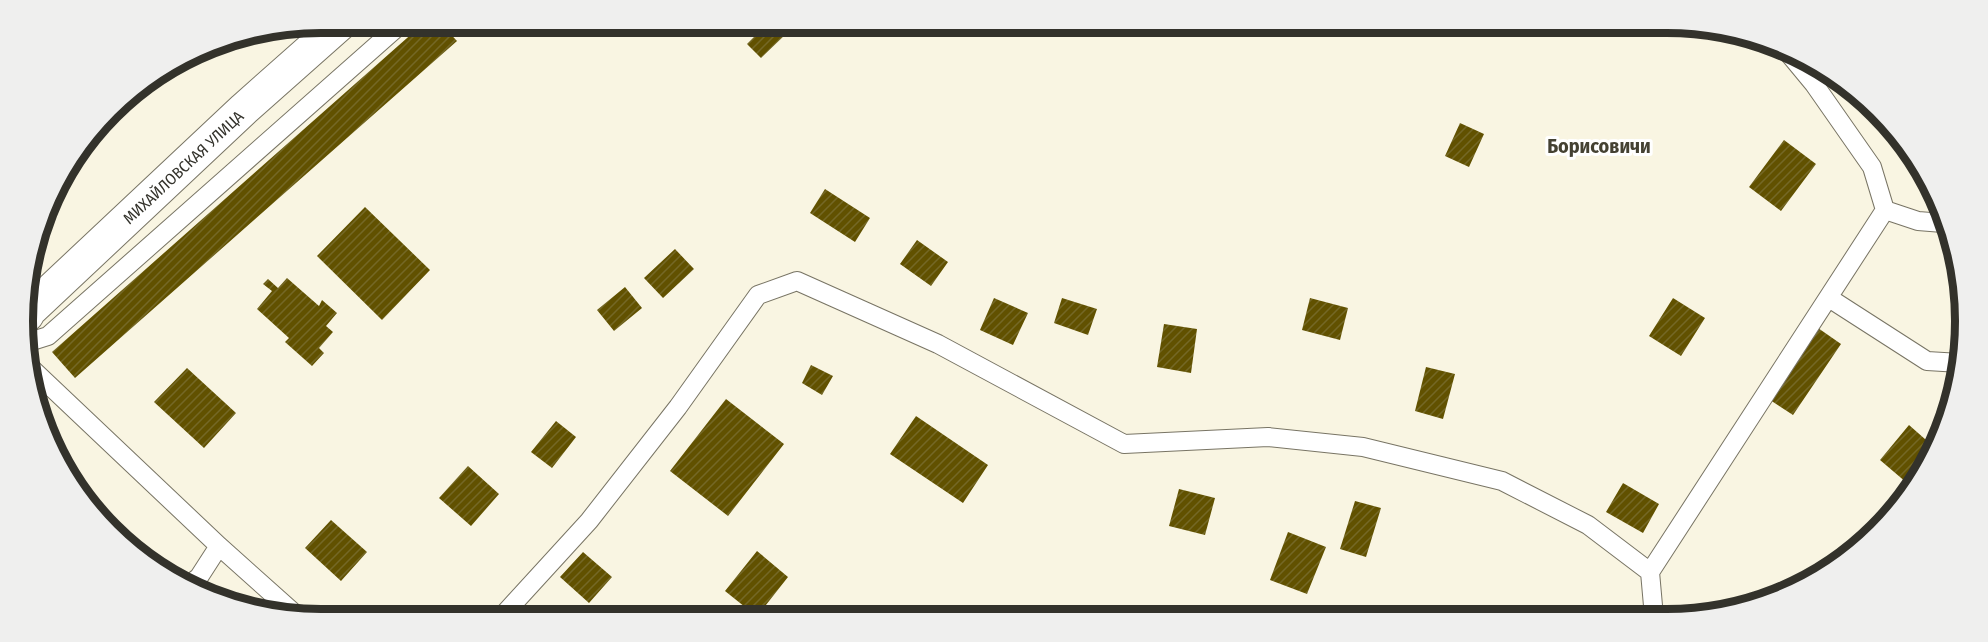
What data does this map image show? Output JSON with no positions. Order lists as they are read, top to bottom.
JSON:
{
  "streets": {
    "street": ["МИХАЙЛОВСКАЯ УЛИЦА"]
  },
  "districts": ["Борисовичи"]
}
